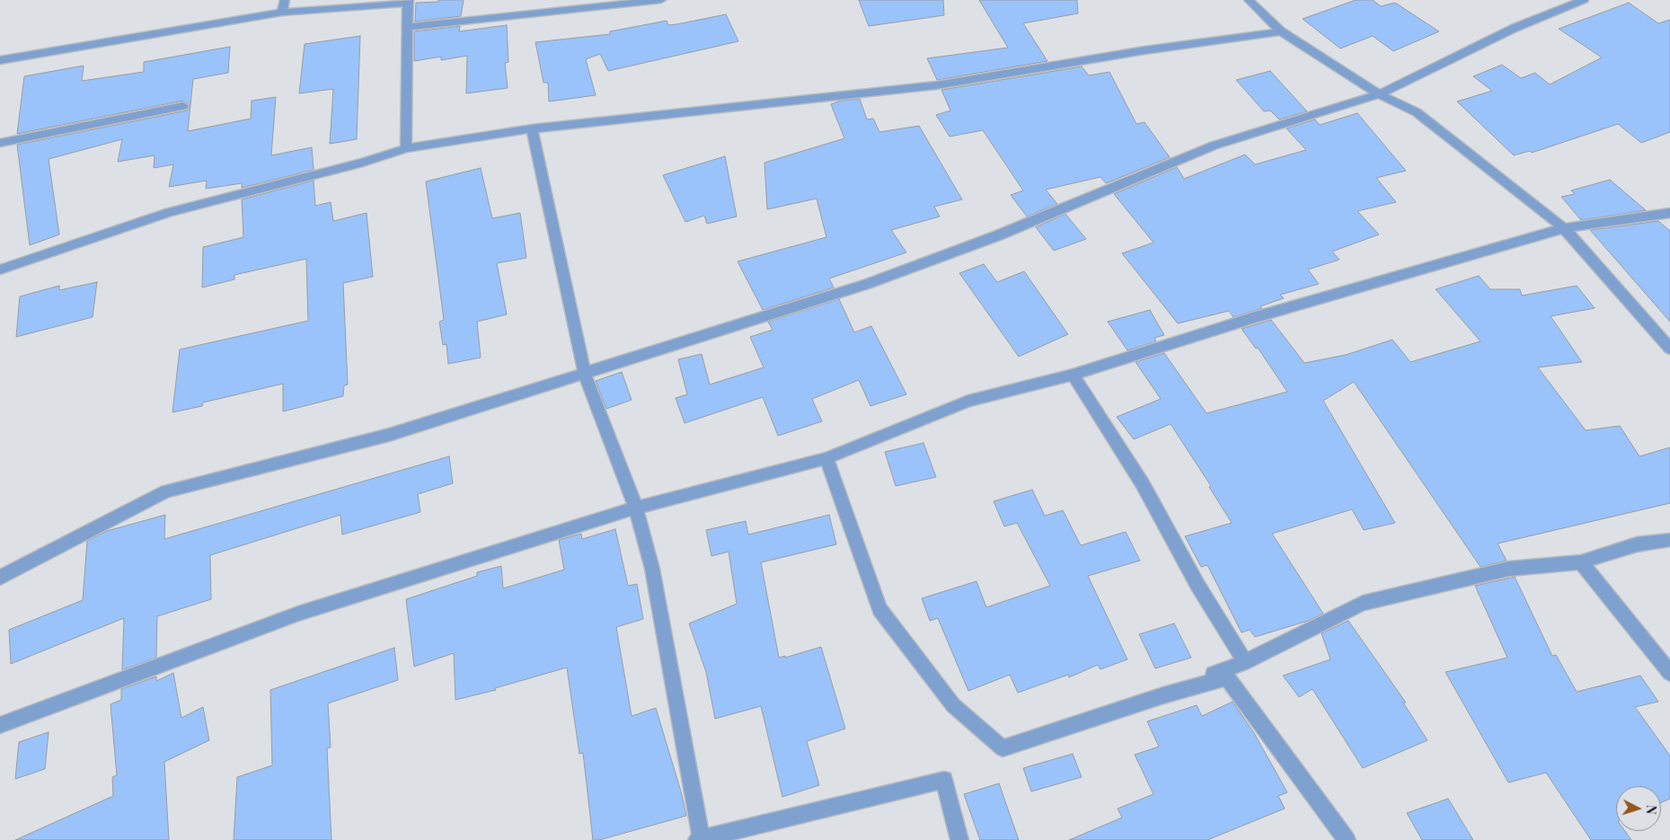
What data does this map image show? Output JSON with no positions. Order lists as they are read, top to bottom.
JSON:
{
  "north": "right"
}
